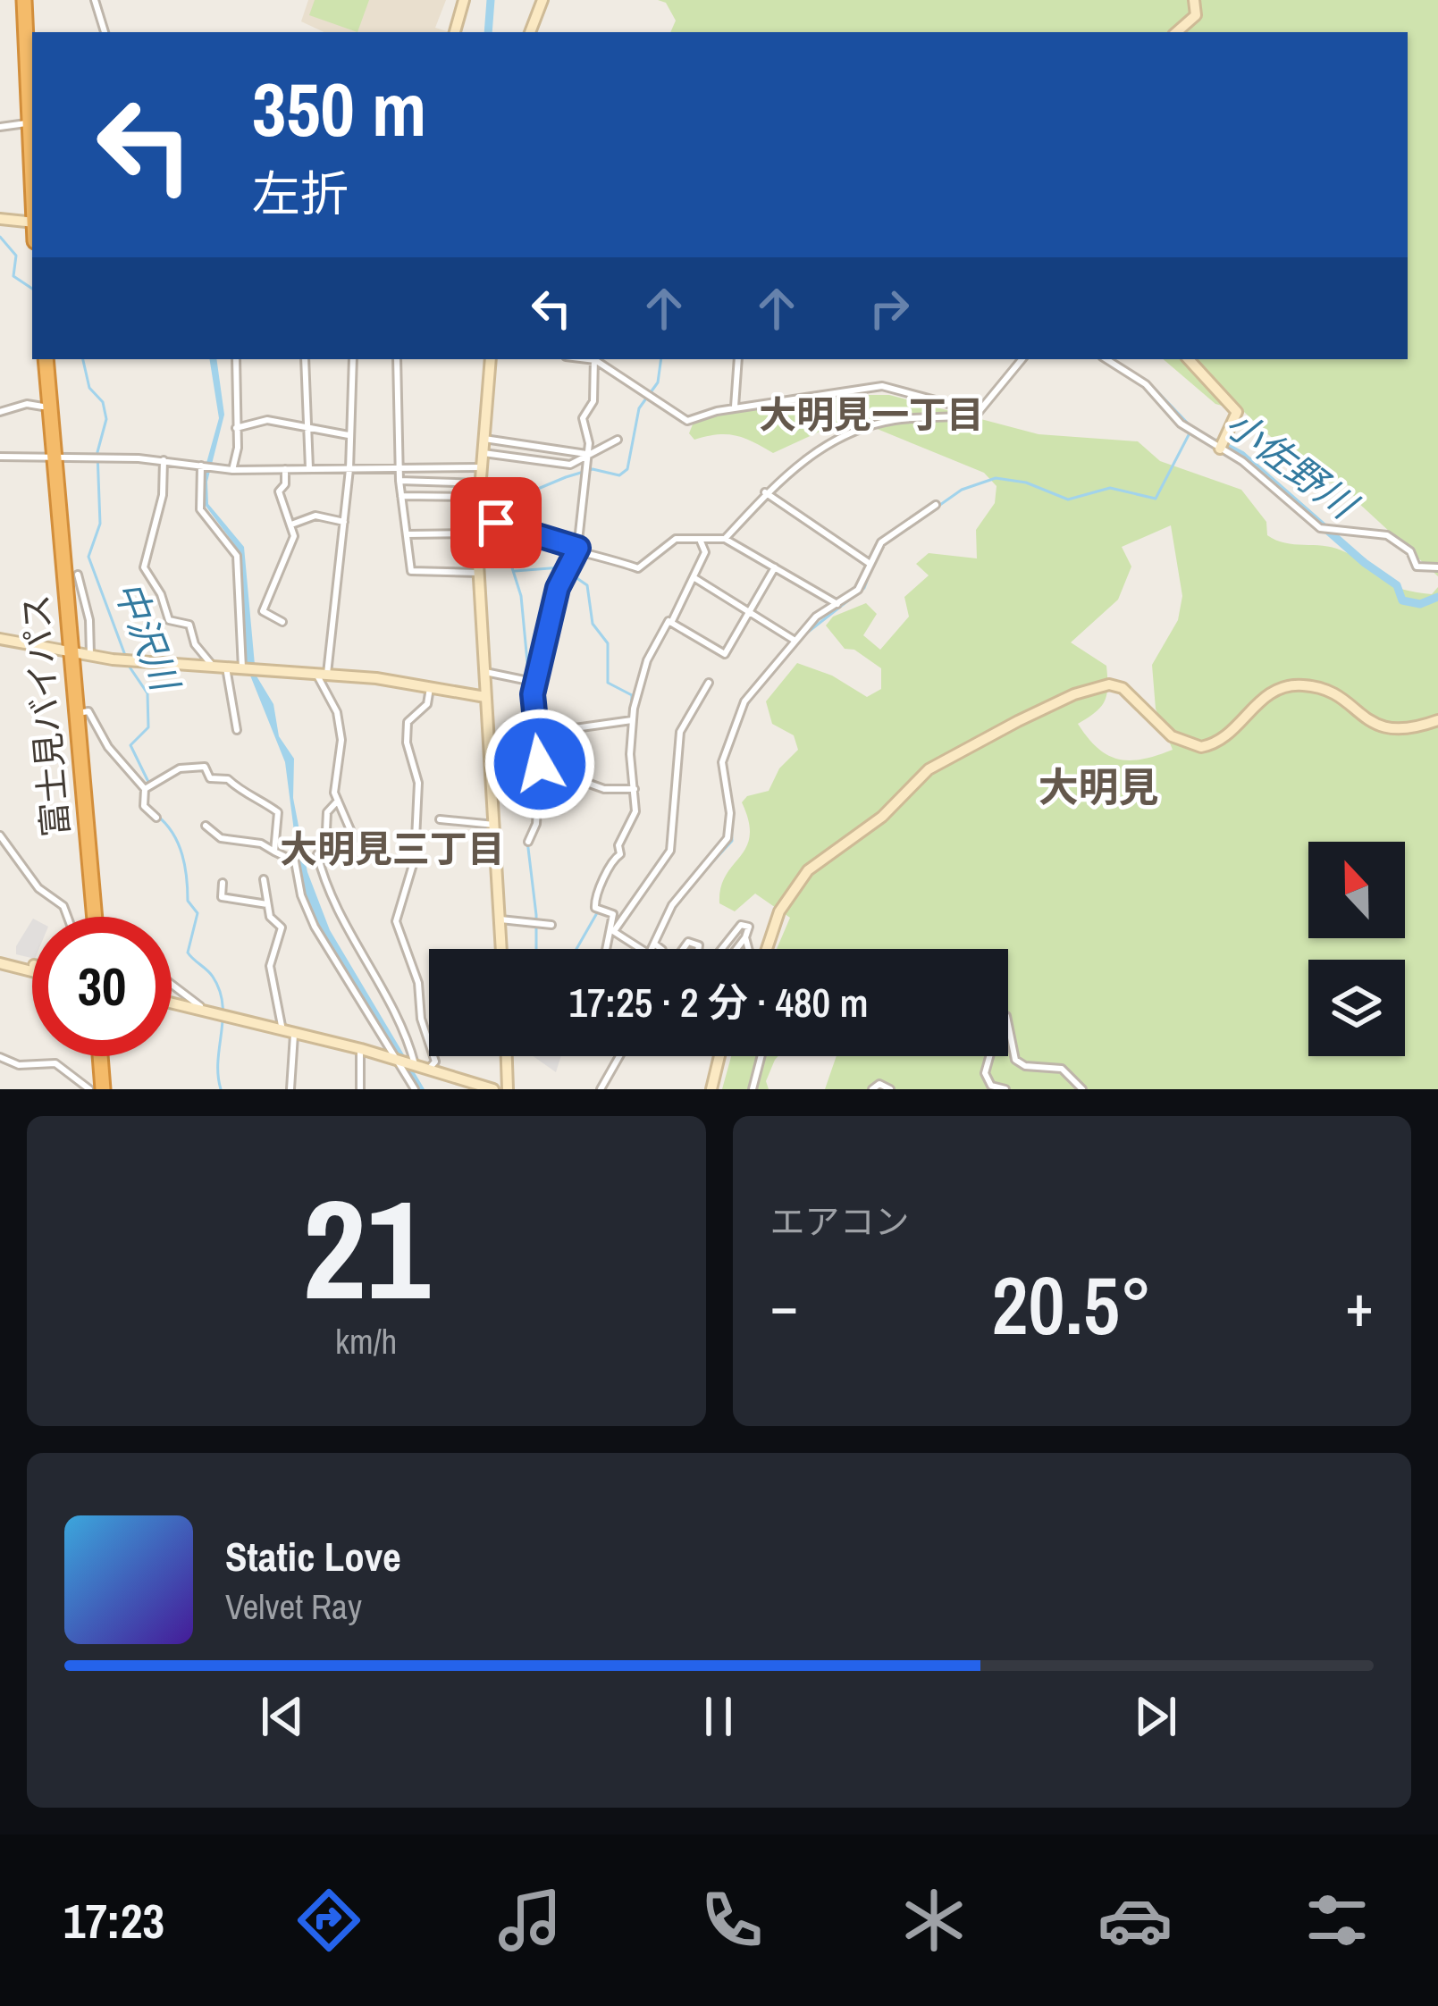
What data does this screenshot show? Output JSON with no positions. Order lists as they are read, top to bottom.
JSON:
{
  "streets": {
    "highway": ["富士見バイパス"]
  },
  "districts": ["大明見一丁目", "大明見", "大明見三丁目"],
  "water": ["小佐野川", "中沢川"],
  "north": "top",
  "page": {
    "turn": ["350 m", "左折"],
    "limit": "30",
    "trip": "17:25 · 2 分 · 480 m",
    "tile": [
      ["21", "km/h"],
      "エアコン"
    ],
    "heat": ["−", "20.5°", "+"],
    "song": ["Static Love", "Velvet Ray"],
    "tabs": "17:23"
  }
}
